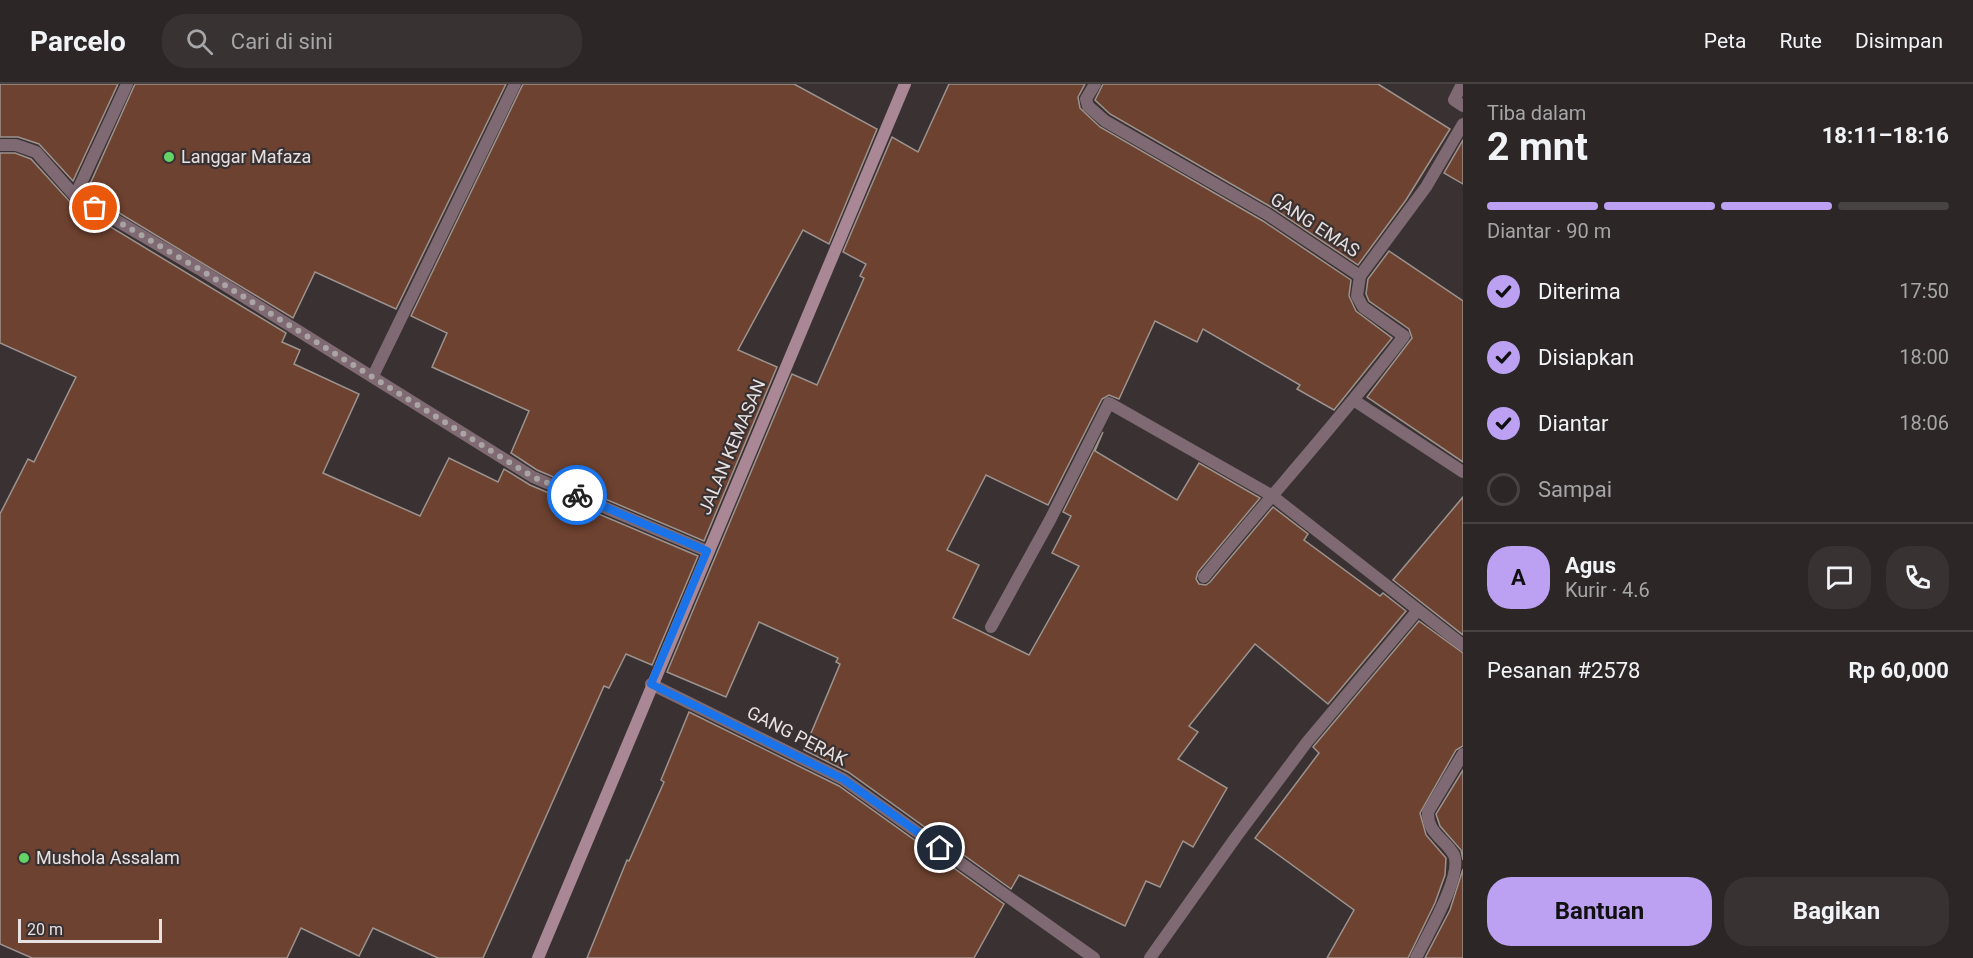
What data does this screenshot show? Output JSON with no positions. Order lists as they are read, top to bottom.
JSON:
{
  "streets": {
    "street": ["GANG EMAS", "JALAN KEMASAN", "GANG PERAK"]
  },
  "crossings": [
    ["JALAN KEMASAN", "GANG PERAK"]
  ],
  "places": ["Langgar Mafaza", "Mushola Assalam"],
  "scale_bar": "20 m",
  "page": {
    "header": "Parcelo",
    "search": "Cari di sini",
    "nav": ["Peta", "Rute", "Disimpan"],
    "heading": ["2 mnt", "Tiba dalam", "18:11–18:16"],
    "panel": [
      "Agus",
      "Kurir · 4.6",
      "Pesanan #2578",
      "Rp 60,000"
    ],
    "bar": "Diantar · 90 m",
    "list": [
      ["Diterima", "17:50"],
      ["Disiapkan", "18:00"],
      ["Diantar", "18:06"],
      "Sampai"
    ],
    "round": "A",
    "buttons": ["Bantuan", "Bagikan"],
    "scale": "20 m"
  }
}
